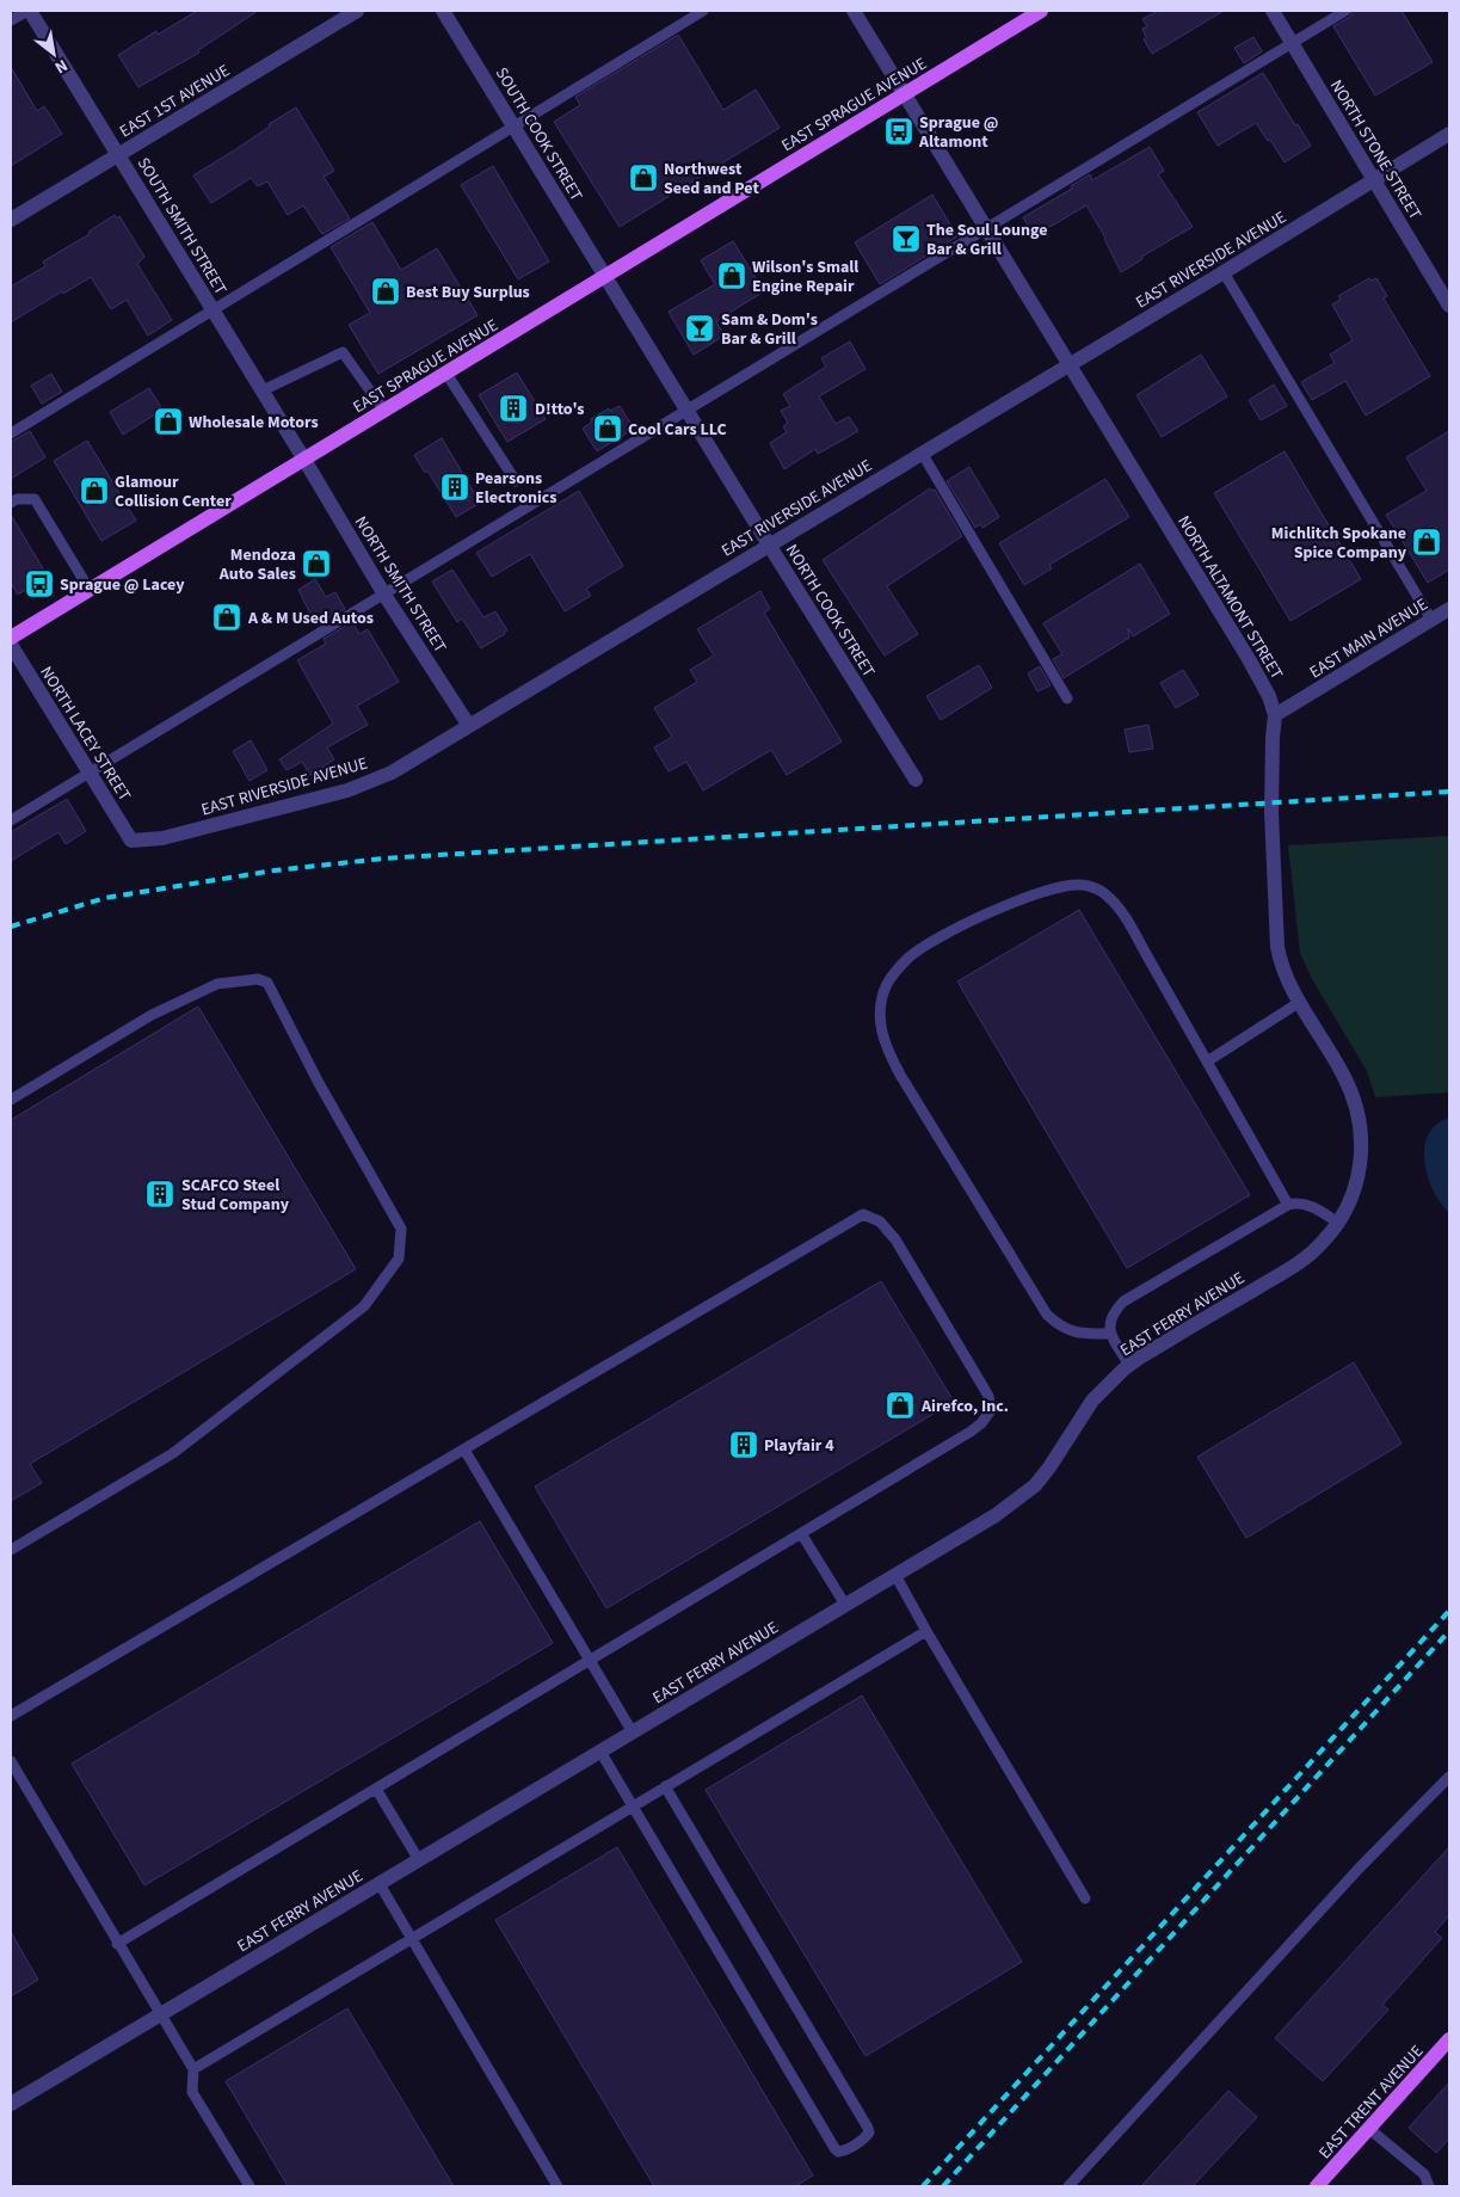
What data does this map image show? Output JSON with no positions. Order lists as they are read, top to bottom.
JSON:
{
  "streets": {
    "main road": ["EAST SPRAGUE AVENUE", "EAST TRENT AVENUE"],
    "street": [
      "EAST 1ST AVENUE",
      "SOUTH COOK STREET",
      "NORTH STONE STREET",
      "SOUTH SMITH STREET",
      "EAST RIVERSIDE AVENUE",
      "NORTH SMITH STREET",
      "NORTH ALTAMONT STREET",
      "NORTH COOK STREET",
      "EAST MAIN AVENUE",
      "NORTH LACEY STREET",
      "EAST FERRY AVENUE"
    ]
  },
  "crossings": [
    ["EAST 1ST AVENUE", "SOUTH SMITH STREET"],
    ["EAST SPRAGUE AVENUE", "SOUTH COOK STREET"],
    ["EAST SPRAGUE AVENUE", "SOUTH SMITH STREET"],
    ["EAST SPRAGUE AVENUE", "NORTH SMITH STREET"],
    ["EAST SPRAGUE AVENUE", "NORTH ALTAMONT STREET"],
    ["EAST SPRAGUE AVENUE", "NORTH COOK STREET"],
    ["SOUTH COOK STREET", "NORTH COOK STREET"],
    ["NORTH STONE STREET", "EAST RIVERSIDE AVENUE"],
    ["SOUTH SMITH STREET", "NORTH SMITH STREET"],
    ["EAST RIVERSIDE AVENUE", "NORTH SMITH STREET"],
    ["EAST RIVERSIDE AVENUE", "NORTH ALTAMONT STREET"],
    ["EAST RIVERSIDE AVENUE", "NORTH COOK STREET"],
    ["EAST RIVERSIDE AVENUE", "NORTH LACEY STREET"],
    ["NORTH ALTAMONT STREET", "EAST MAIN AVENUE"],
    ["NORTH ALTAMONT STREET", "EAST FERRY AVENUE"]
  ],
  "places": {
    "bus stop": ["Sprague @ Altamont", "Sprague @ Lacey"],
    "shop": [
      "Northwest Seed and Pet",
      "Wilson's Small Engine Repair",
      "Best Buy Surplus",
      "Wholesale Motors",
      "Cool Cars LLC",
      "Glamour Collision Center",
      "Michlitch Spokane Spice Company",
      "Mendoza Auto Sales",
      "A & M Used Autos",
      "Airefco, Inc."
    ],
    "bar": ["The Soul Lounge Bar & Grill", "Sam & Dom's Bar & Grill"],
    "building": [
      "D!tto's",
      "Pearsons Electronics",
      "SCAFCO Steel Stud Company",
      "Playfair 4"
    ]
  },
  "north": "bottom right"
}
